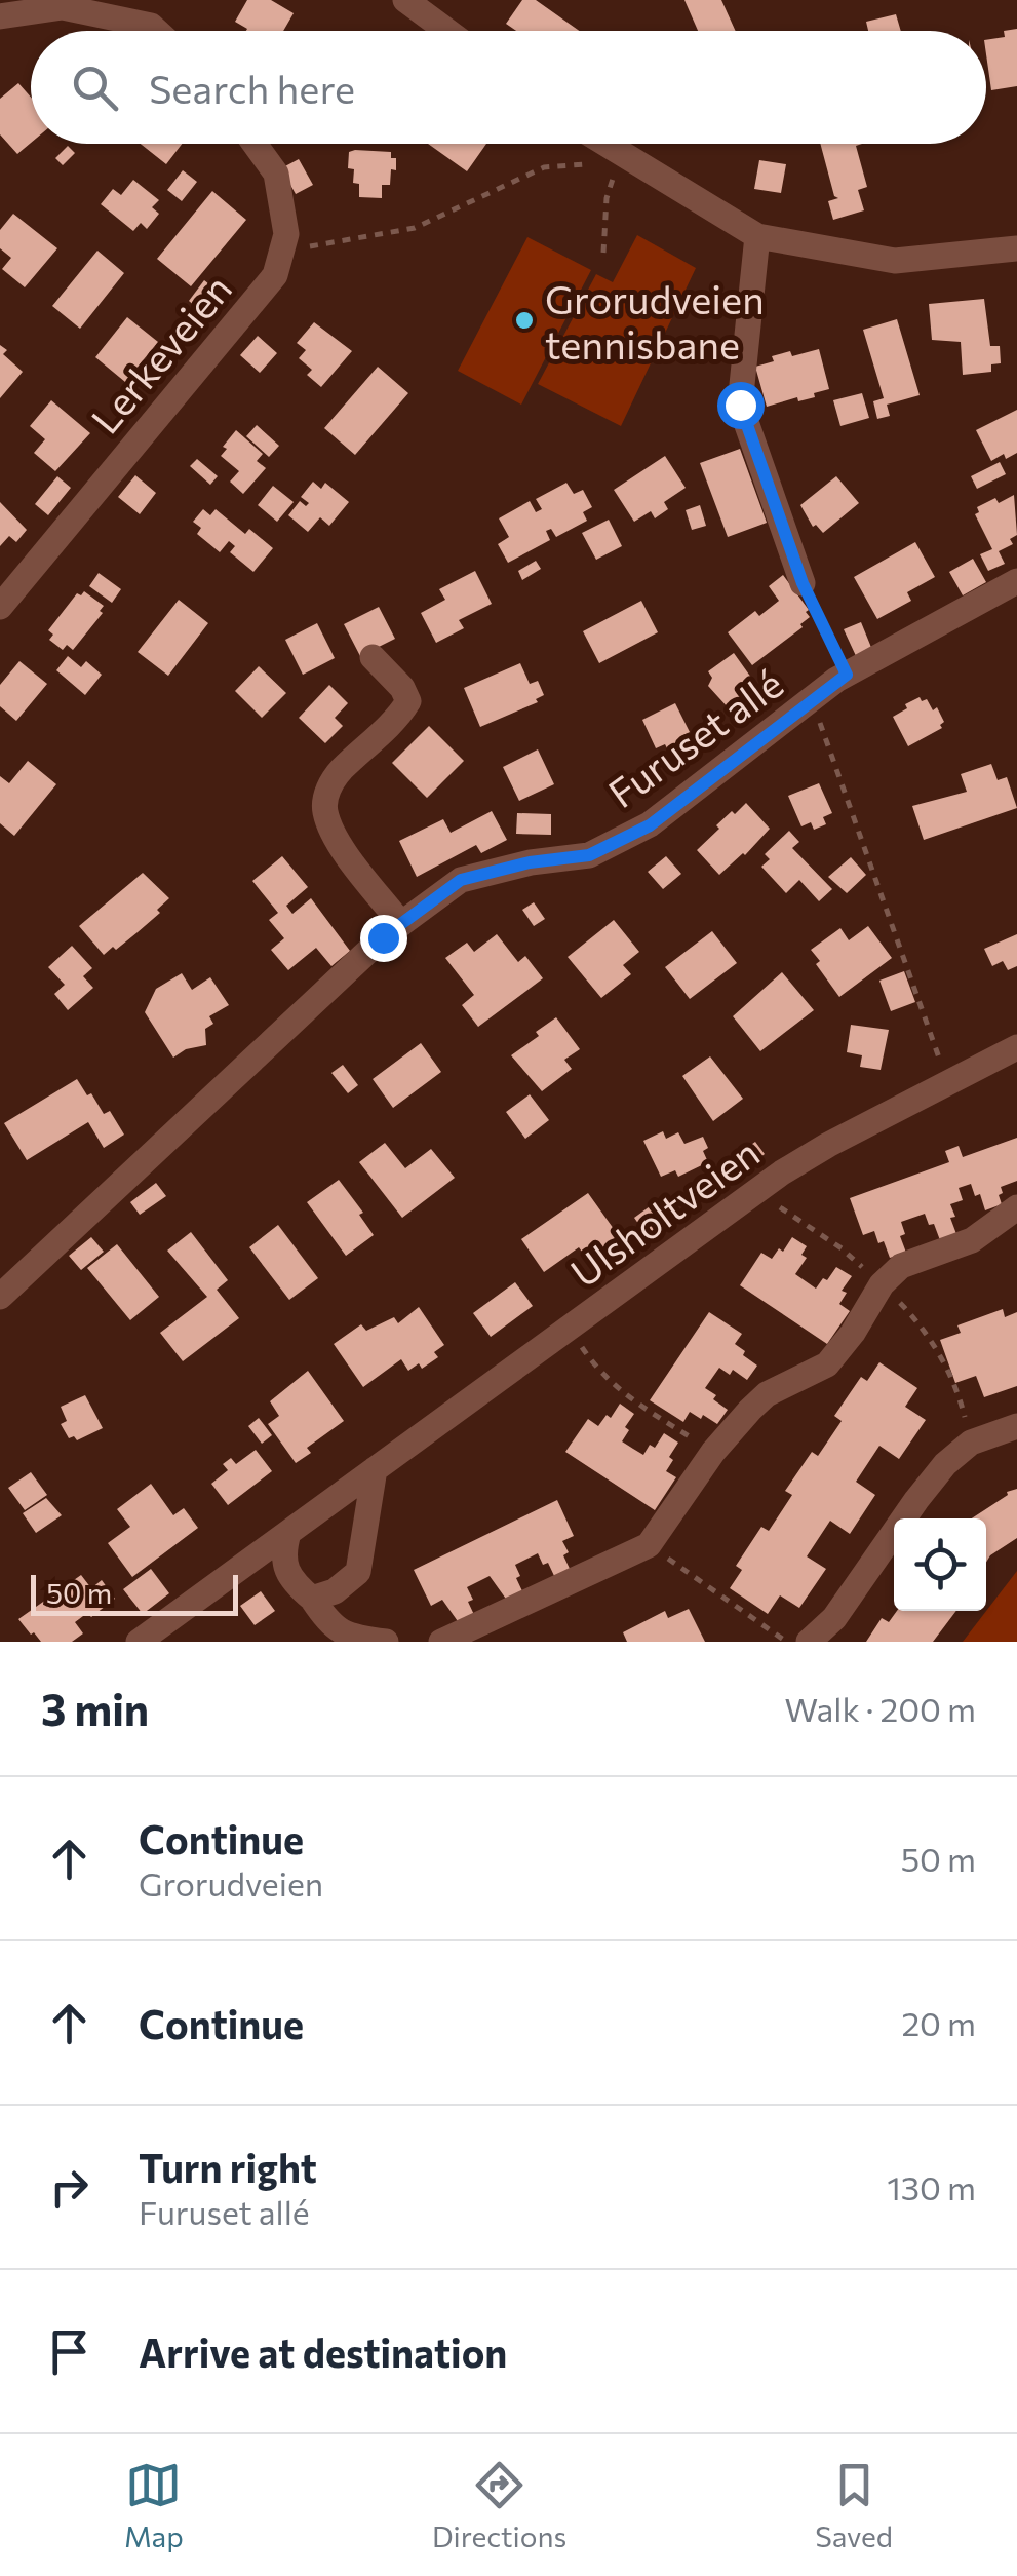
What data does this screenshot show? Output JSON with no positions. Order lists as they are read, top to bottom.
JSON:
{
  "streets": {
    "street": ["Lerkeveien", "Furuset allé", "Ulsholtveien"]
  },
  "places": ["Grorudveien tennisbane"],
  "scale_bar": "50 m",
  "page": {
    "search": "Search here",
    "scale": "50 m",
    "heading": ["3 min", "Walk · 200 m"],
    "list": [
      ["Continue", "Grorudveien", "50 m"],
      ["Continue", "20 m"],
      ["Turn right", "Furuset allé", "130 m"],
      "Arrive at destination"
    ],
    "nav": ["Map", "Directions", "Saved"]
  }
}
